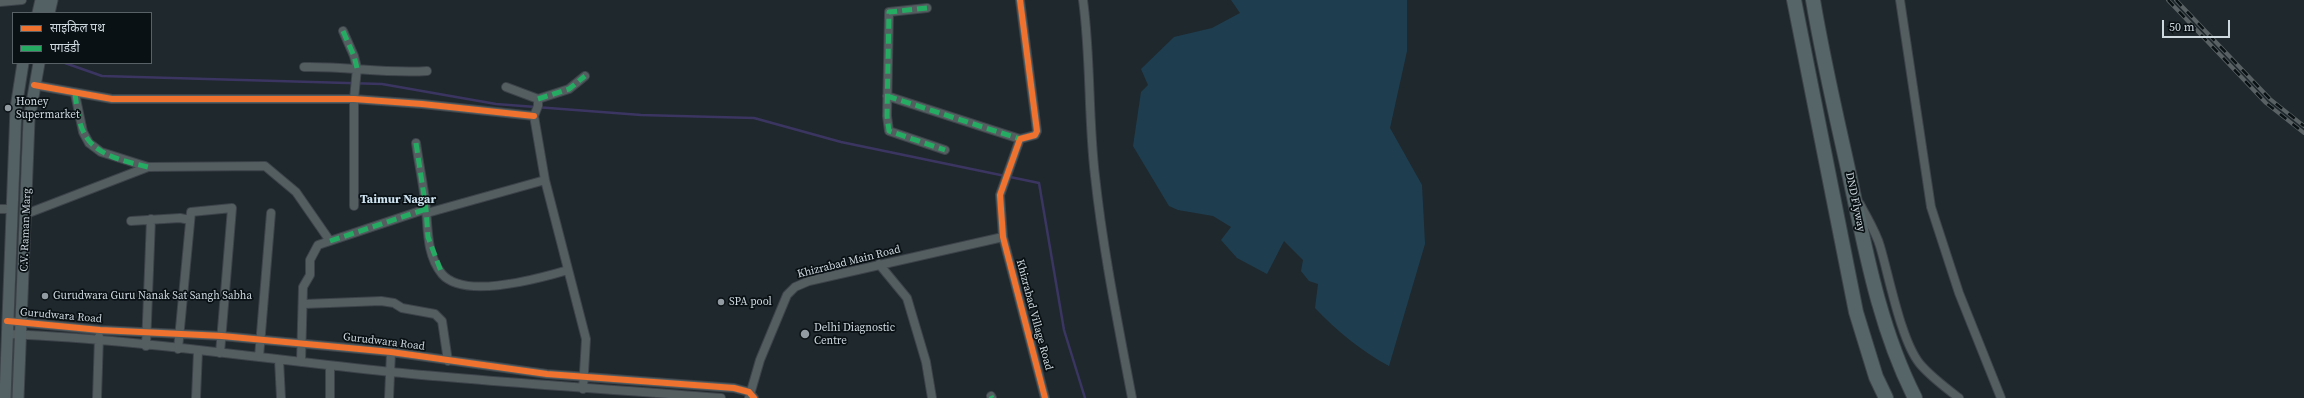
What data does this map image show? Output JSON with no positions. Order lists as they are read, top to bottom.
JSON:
{
  "streets": {
    "highway": ["DND Flyway"],
    "main road": ["C.V. Raman Marg"],
    "street": ["Khizrabad Main Road", "Khizrabad Village Road", "Gurudwara Road"]
  },
  "crossings": [
    ["C.V. Raman Marg", "Gurudwara Road"],
    ["Khizrabad Main Road", "Khizrabad Village Road"],
    ["Khizrabad Main Road", "Gurudwara Road"]
  ],
  "districts": ["Taimur Nagar"],
  "places": [
    "Honey Supermarket",
    "Gurudwara Guru Nanak Sat Sangh Sabha",
    "SPA pool",
    "Delhi Diagnostic Centre"
  ],
  "legend": ["साइकिल पथ", "पगडंडी"],
  "scale_bar": "50 m"
}
